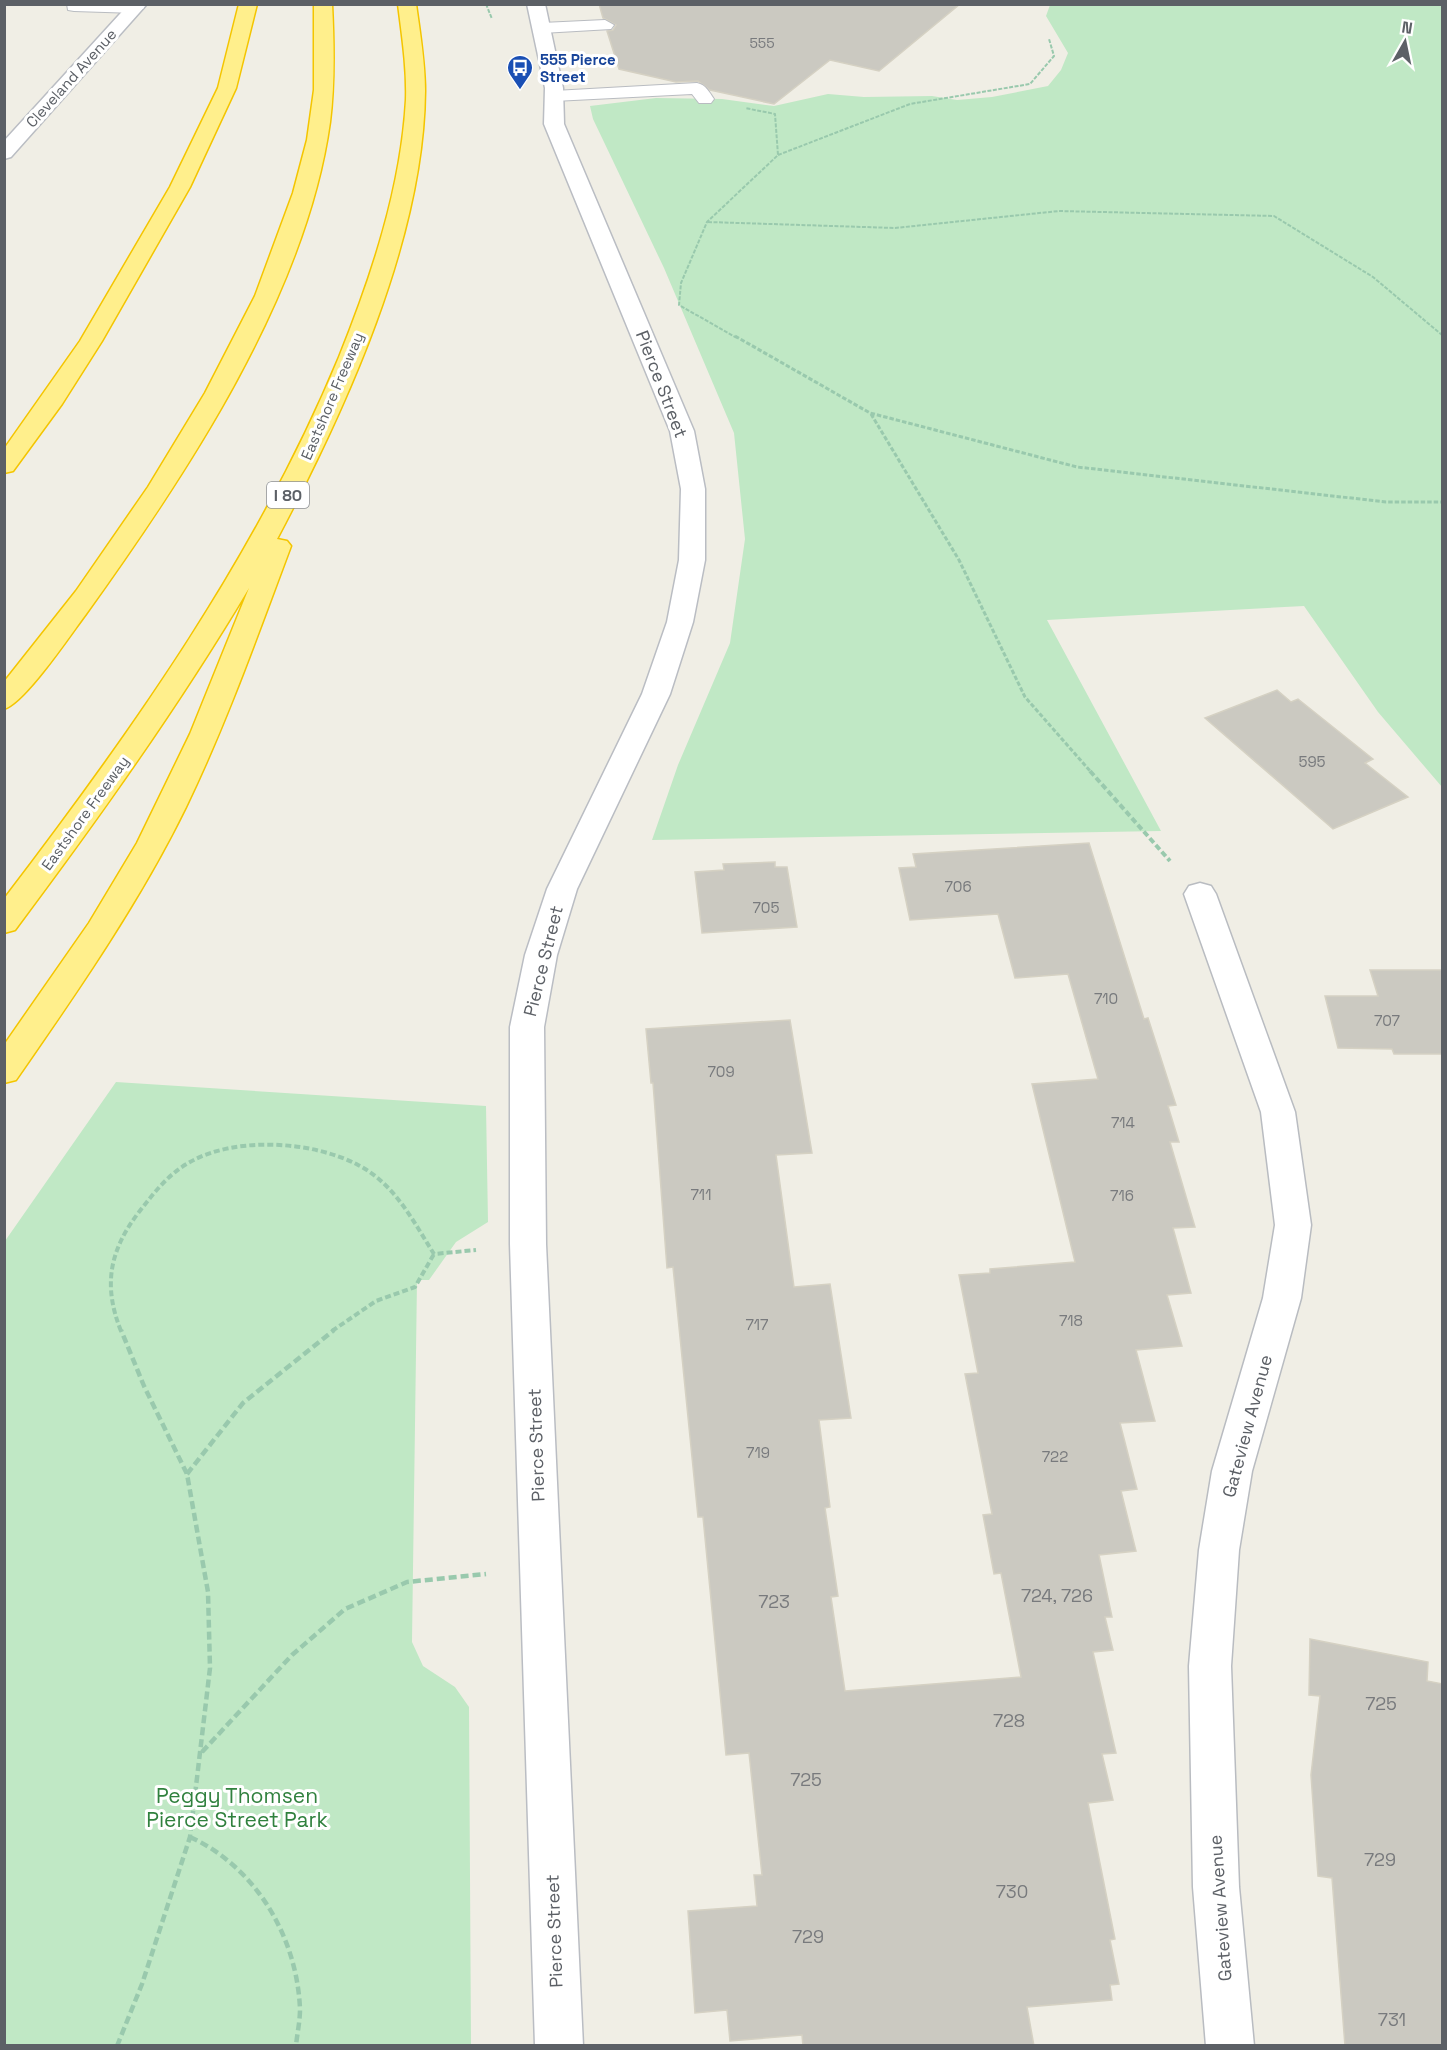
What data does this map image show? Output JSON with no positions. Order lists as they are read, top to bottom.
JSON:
{
  "streets": {
    "highway": ["Eastshore Freeway", "I 80"],
    "street": ["Cleveland Avenue", "Pierce Street", "Gateview Avenue"]
  },
  "parks": ["Peggy Thomsen Pierce Street Park"],
  "places": {
    "bus stop": ["555 Pierce Street"]
  },
  "house_numbers": [
    "555",
    "595",
    "706",
    "705",
    "710",
    "707",
    "709",
    "714",
    "711",
    "716",
    "718",
    "717",
    "719",
    "722",
    "724, 726",
    "723",
    "725",
    "728",
    "725",
    "729",
    "730",
    "729",
    "731"
  ],
  "north": "top"
}
